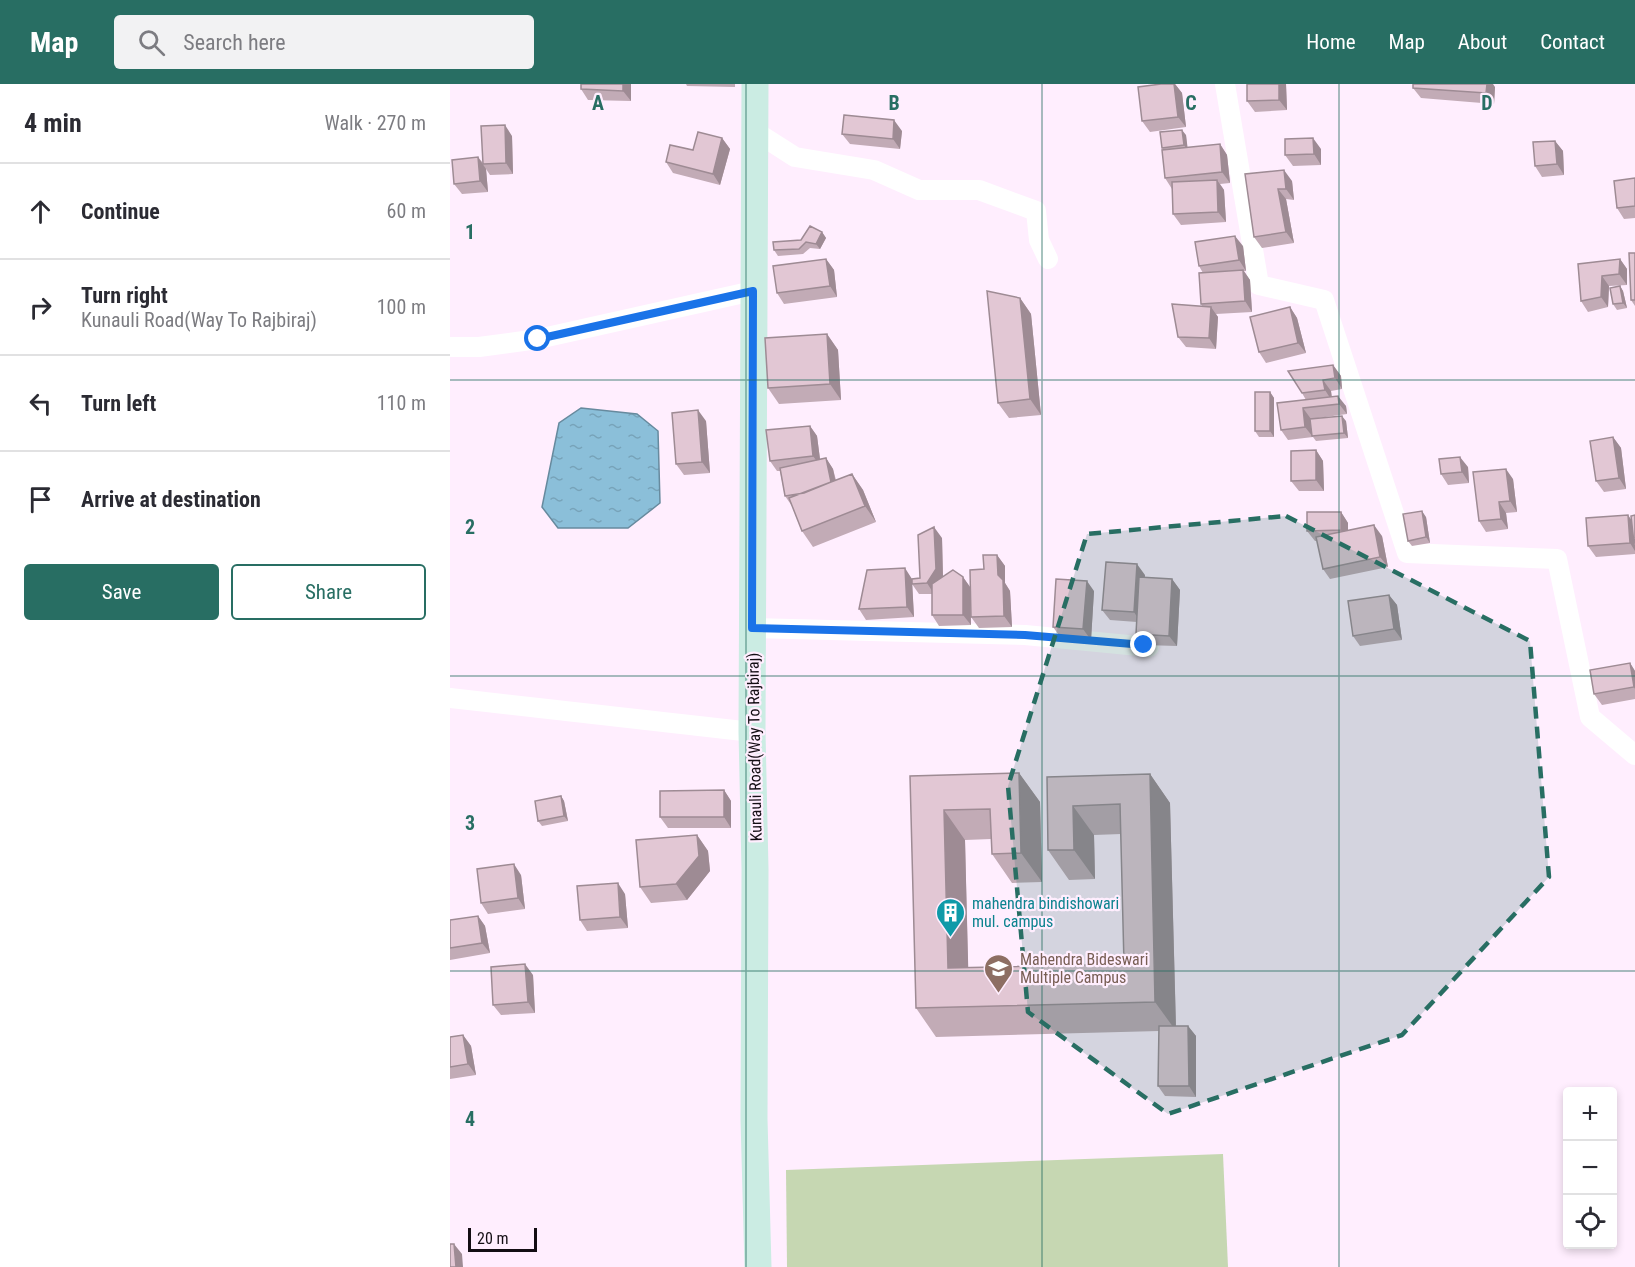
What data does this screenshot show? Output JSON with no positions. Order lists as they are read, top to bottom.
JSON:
{
  "streets": {
    "main road": ["Kunauli Road(Way To Rajbiraj)"]
  },
  "places": {
    "building": ["mahendra bindishowari mul. campus"],
    "school or university": ["Mahendra Bideswari Multiple Campus"]
  },
  "scale_bar": "20 m",
  "page": {
    "header": "Map",
    "search": "Search here",
    "nav": [
      "Home",
      "Map",
      "About",
      "Contact"
    ],
    "heading": ["4 min", "Walk · 270 m"],
    "list": [
      ["Continue", "60 m"],
      ["Turn right", "Kunauli Road(Way To Rajbiraj)", "100 m"],
      ["Turn left", "110 m"],
      "Arrive at destination"
    ],
    "buttons": ["Save", "Share"],
    "map_buttons": ["+", "−"],
    "scale": "20 m"
  },
  "grid": {
    "columns": [
      "A",
      "B",
      "C",
      "D"
    ],
    "rows": [
      "1",
      "2",
      "3",
      "4"
    ]
  }
}
